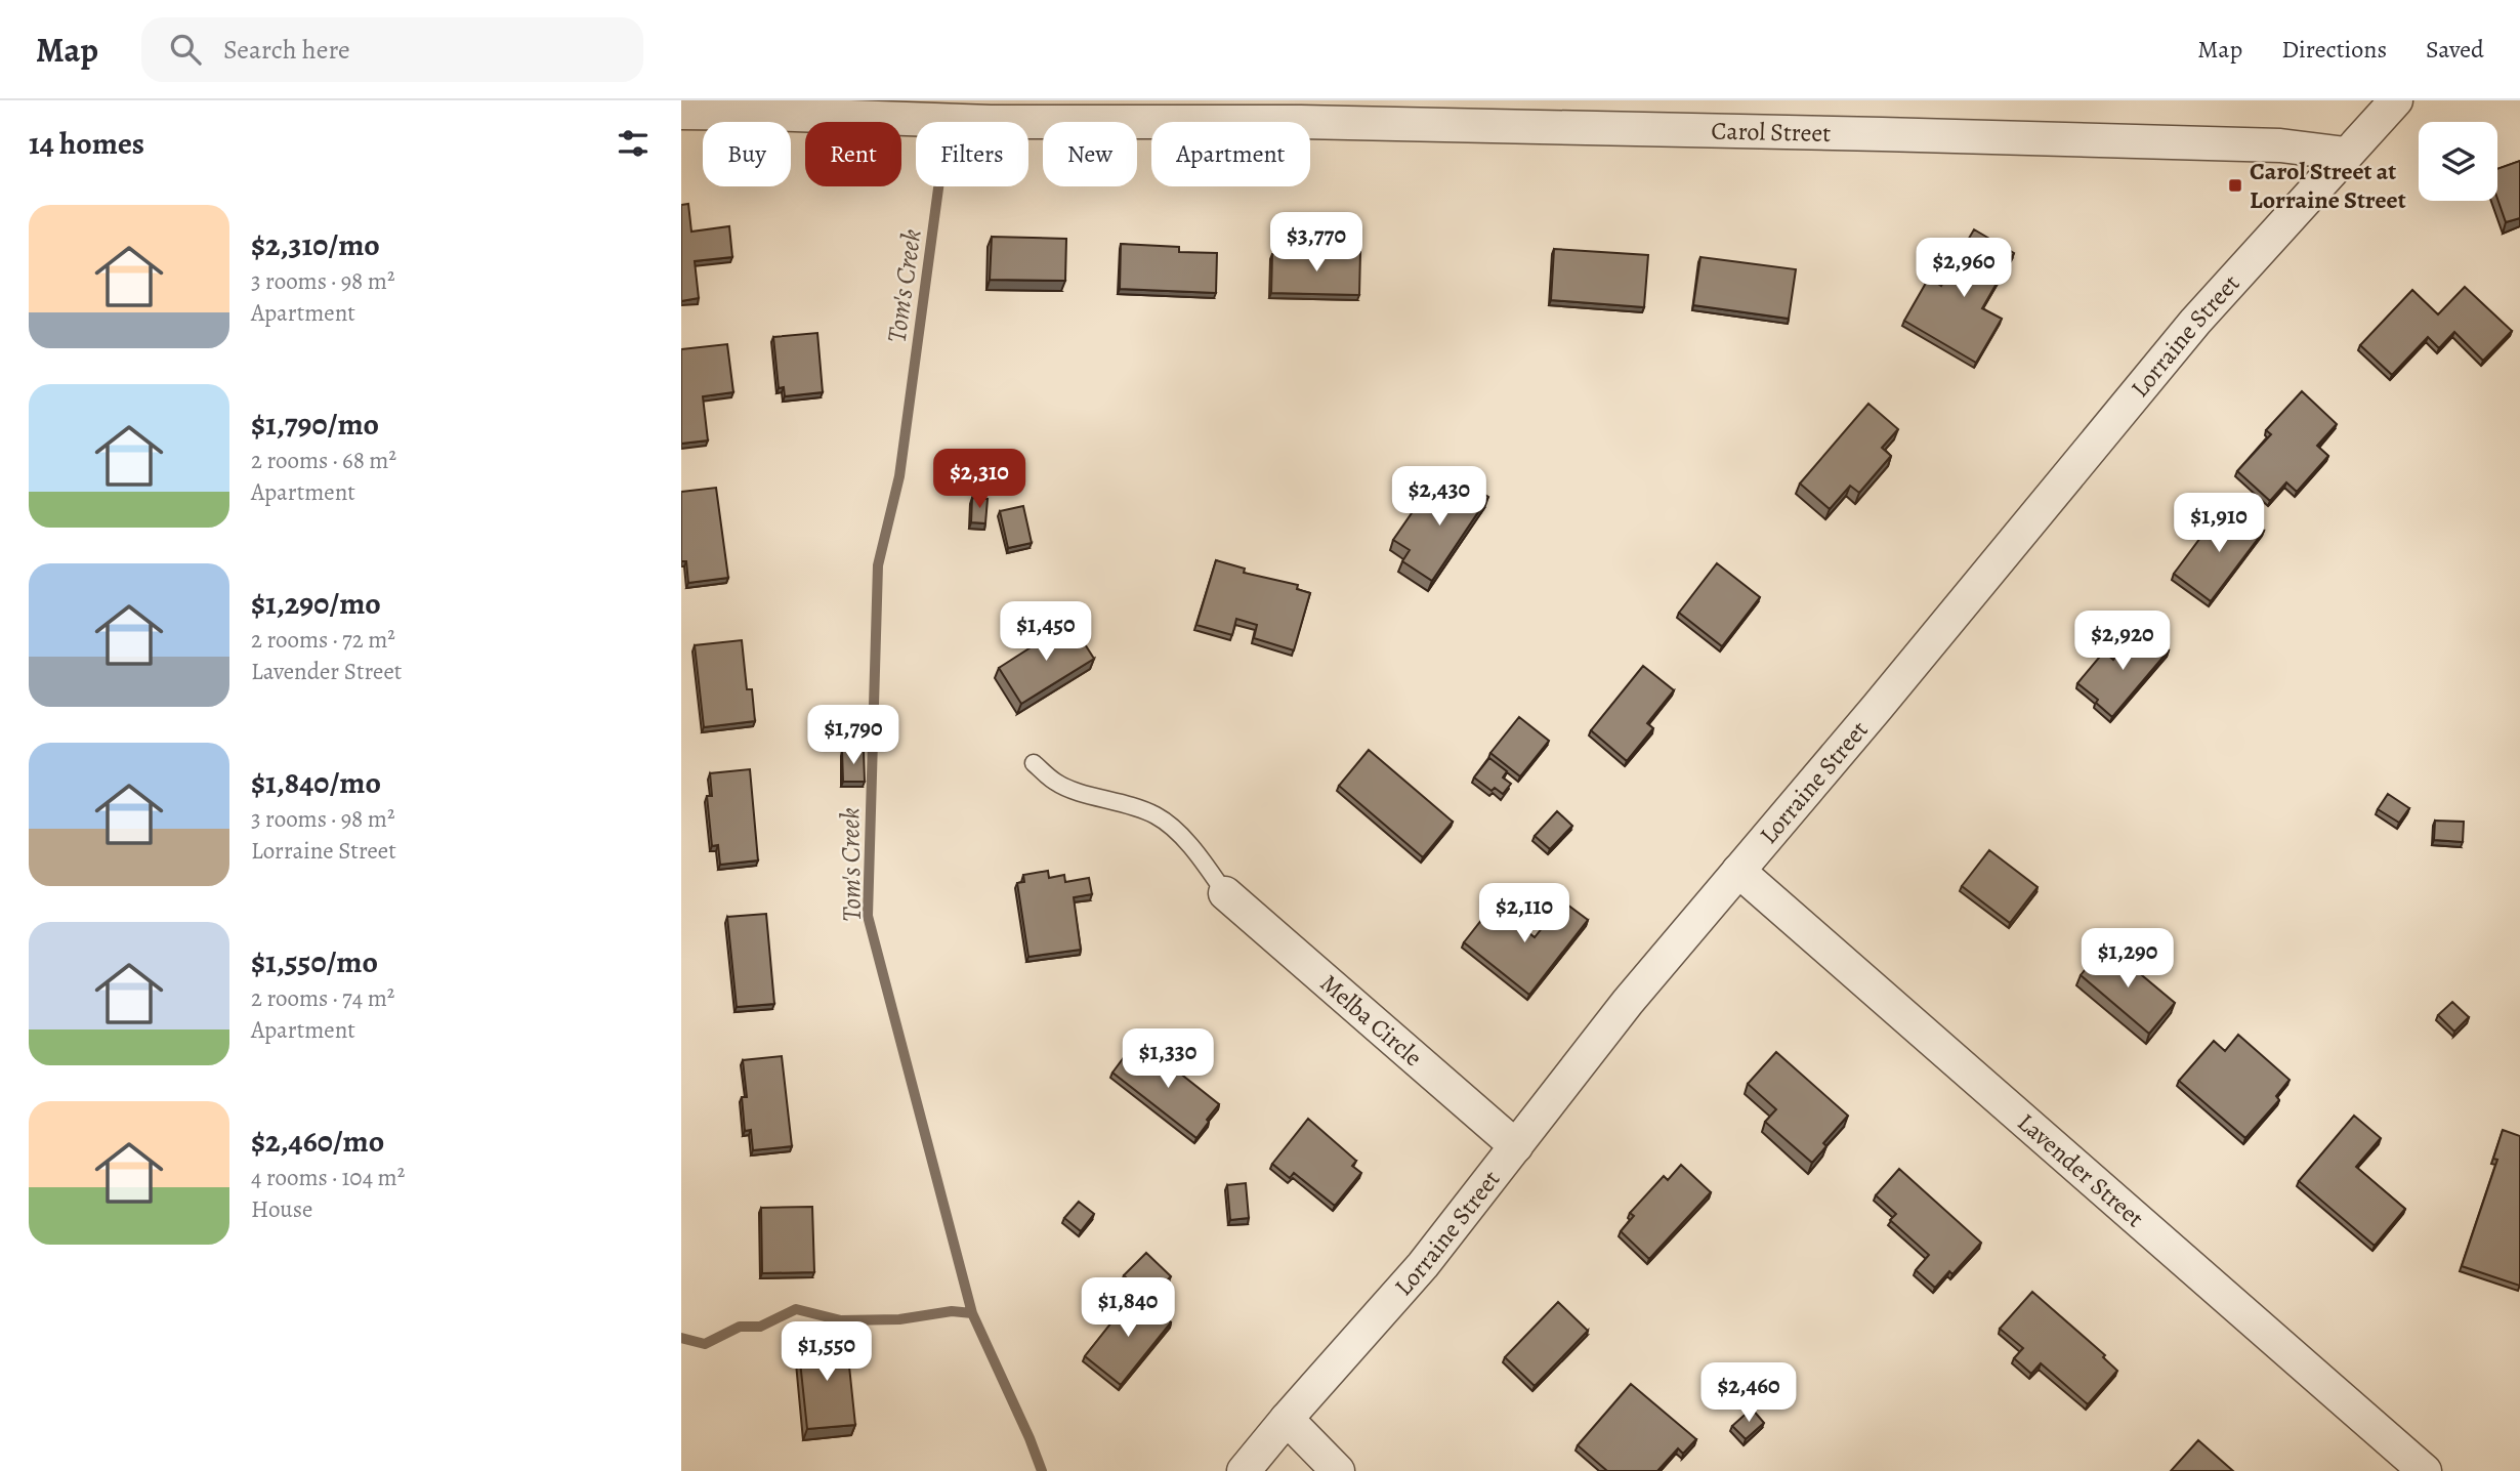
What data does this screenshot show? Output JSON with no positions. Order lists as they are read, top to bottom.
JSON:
{
  "streets": {
    "street": [
      "Carol Street",
      "Lorraine Street",
      "Melba Circle",
      "Lavender Street"
    ]
  },
  "crossings": [
    ["Carol Street", "Lorraine Street"],
    ["Lorraine Street", "Melba Circle"],
    ["Lorraine Street", "Lavender Street"]
  ],
  "water": ["Tom's Creek"],
  "places": {
    "transit": ["Carol Street at Lorraine Street"]
  },
  "page": {
    "header": "Map",
    "search": "Search here",
    "nav": ["Map", "Directions", "Saved"],
    "heading": "14 homes",
    "chip": [
      "Buy",
      "Rent",
      "Filters",
      "New",
      "Apartment"
    ],
    "list": [
      {
        "name": "$2,310/mo",
        "note": "3 rooms · 98 m² · Apartment"
      },
      {
        "name": "$1,790/mo",
        "note": "2 rooms · 68 m² · Apartment"
      },
      {
        "name": "$1,290/mo",
        "note": "2 rooms · 72 m² · Lavender Street"
      },
      {
        "name": "$1,840/mo",
        "note": "3 rooms · 98 m² · Lorraine Street"
      },
      {
        "name": "$1,550/mo",
        "note": "2 rooms · 74 m² · Apartment"
      },
      {
        "name": "$2,460/mo",
        "note": "4 rooms · 104 m² · House"
      }
    ],
    "price": [
      "$3,770",
      "$2,960",
      "$2,310",
      "$2,430",
      "$1,910",
      "$1,450",
      "$2,920",
      "$1,790",
      "$2,110",
      "$1,290",
      "$1,330",
      "$1,840",
      "$1,550",
      "$2,460"
    ]
  }
}
